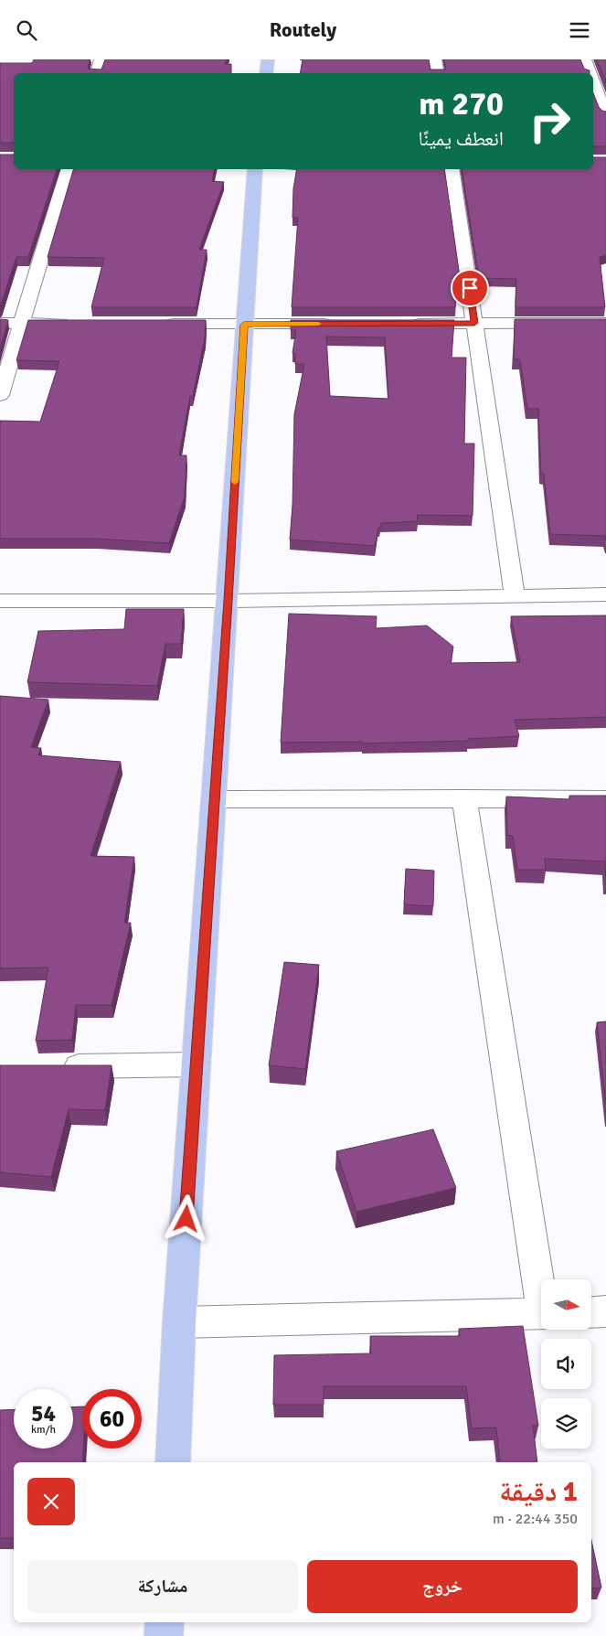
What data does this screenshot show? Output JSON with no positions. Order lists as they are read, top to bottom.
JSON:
{
  "north": "right",
  "page": {
    "header": "Routely",
    "turn": ["270 m", "انعطف يمينًا"],
    "speed": "54 km/h",
    "limit": "60",
    "heading": ["1 دقيقة", "350 m · 22:44"],
    "buttons": ["خروج", "مشاركة"]
  }
}
